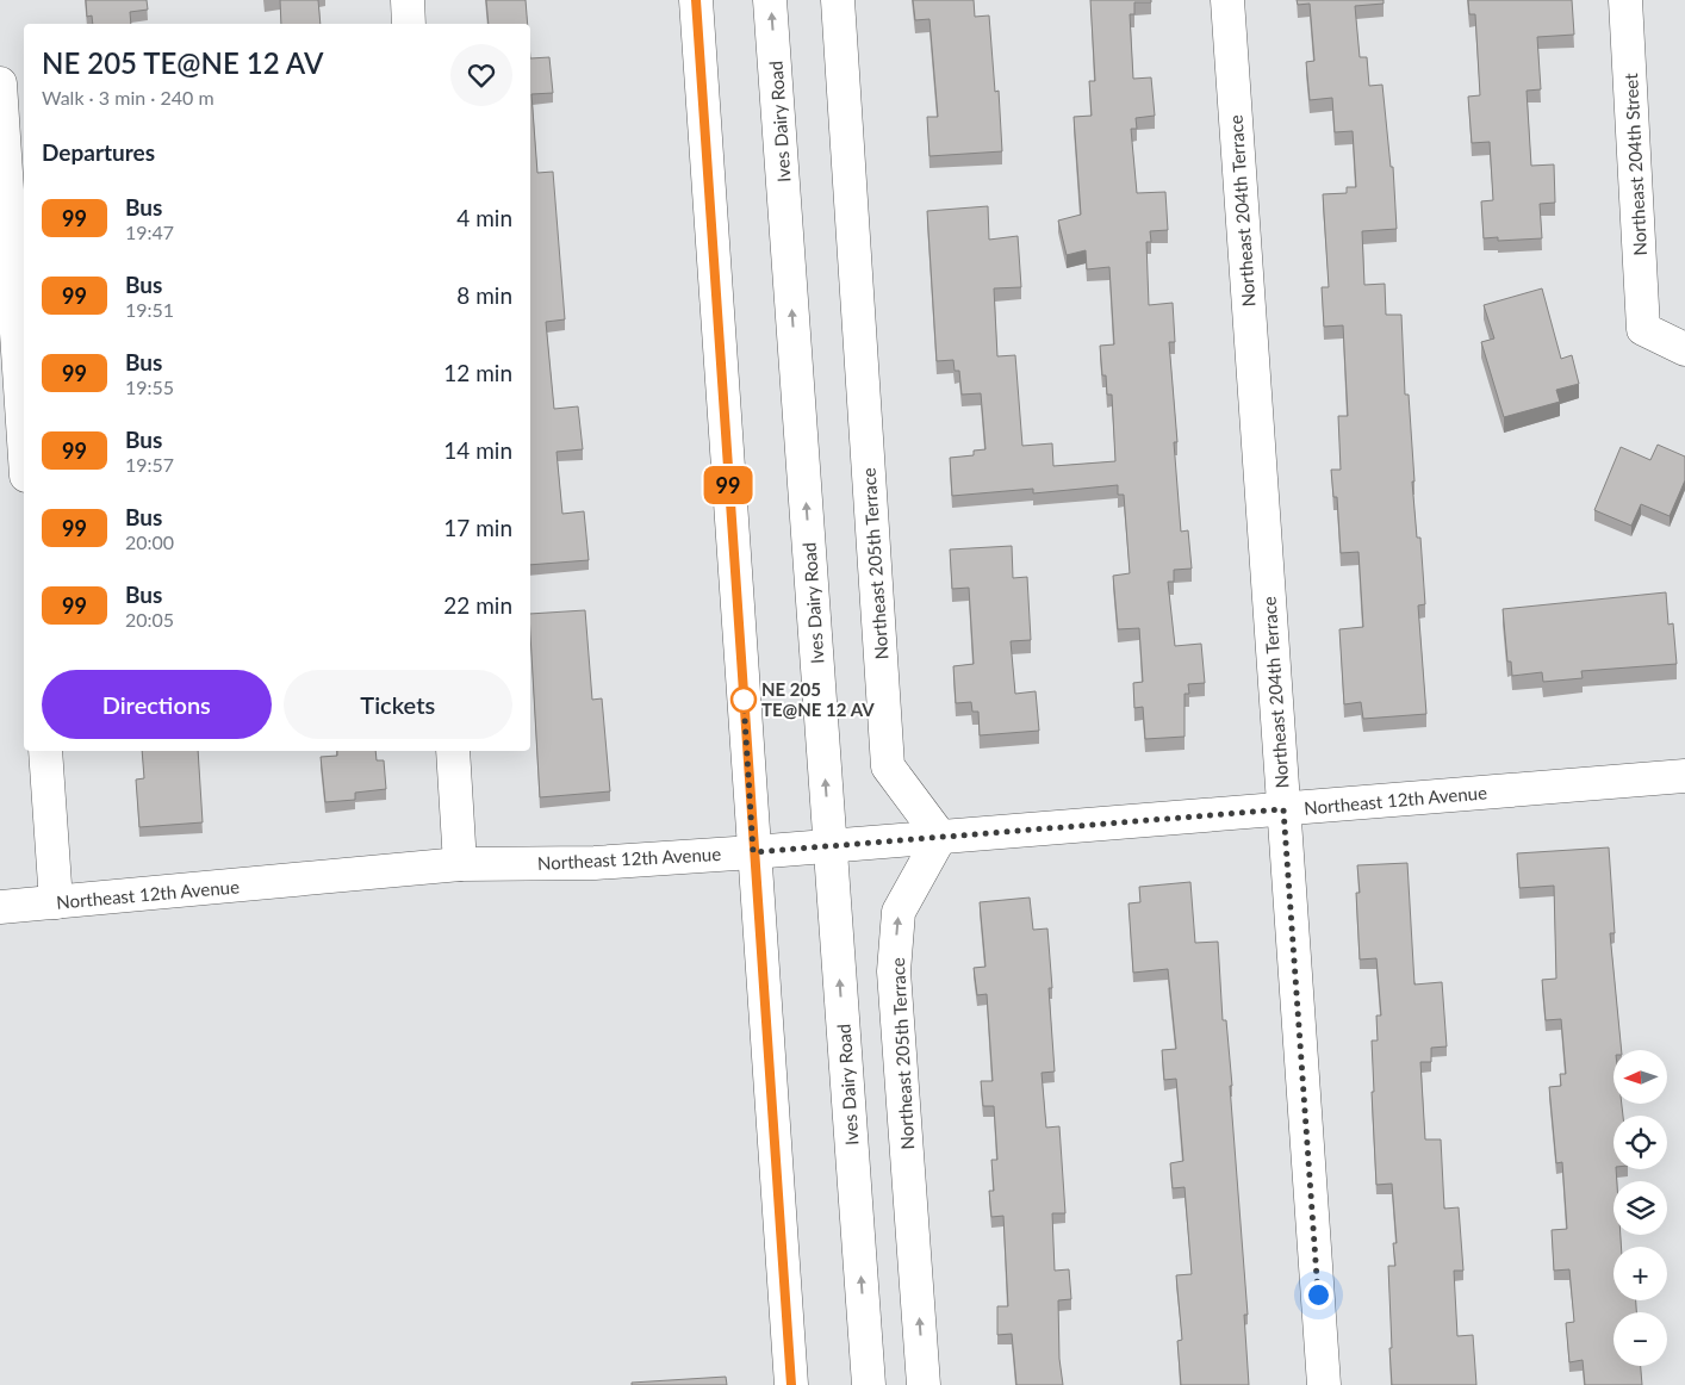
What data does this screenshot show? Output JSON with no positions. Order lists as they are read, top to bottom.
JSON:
{
  "streets": {
    "street": [
      "Ives Dairy Road",
      "Northeast 204th Street",
      "Northeast 204th Terrace",
      "Northeast 205th Terrace",
      "Northeast 12th Avenue"
    ]
  },
  "crossings": [
    ["Ives Dairy Road", "Northeast 12th Avenue"],
    ["Northeast 204th Terrace", "Northeast 12th Avenue"],
    ["Northeast 205th Terrace", "Northeast 12th Avenue"]
  ],
  "places": ["NE 205 TE@NE 12 AV"],
  "lines": ["bus line 99"],
  "north": "left",
  "page": {
    "on_map": "99",
    "heading": [
      ["NE 205 TE@NE 12 AV", "Walk · 3 min · 240 m"],
      "Departures"
    ],
    "list": [
      {
        "mark": "99",
        "name": "Bus",
        "note": "19:47",
        "value": "4 min"
      },
      {
        "mark": "99",
        "name": "Bus",
        "note": "19:51",
        "value": "8 min"
      },
      {
        "mark": "99",
        "name": "Bus",
        "note": "19:55",
        "value": "12 min"
      },
      {
        "mark": "99",
        "name": "Bus",
        "note": "19:57",
        "value": "14 min"
      },
      {
        "mark": "99",
        "name": "Bus",
        "note": "20:00",
        "value": "17 min"
      },
      {
        "mark": "99",
        "name": "Bus",
        "note": "20:05",
        "value": "22 min"
      }
    ],
    "buttons": ["Directions", "Tickets"],
    "map_buttons": ["+", "−"]
  }
}
